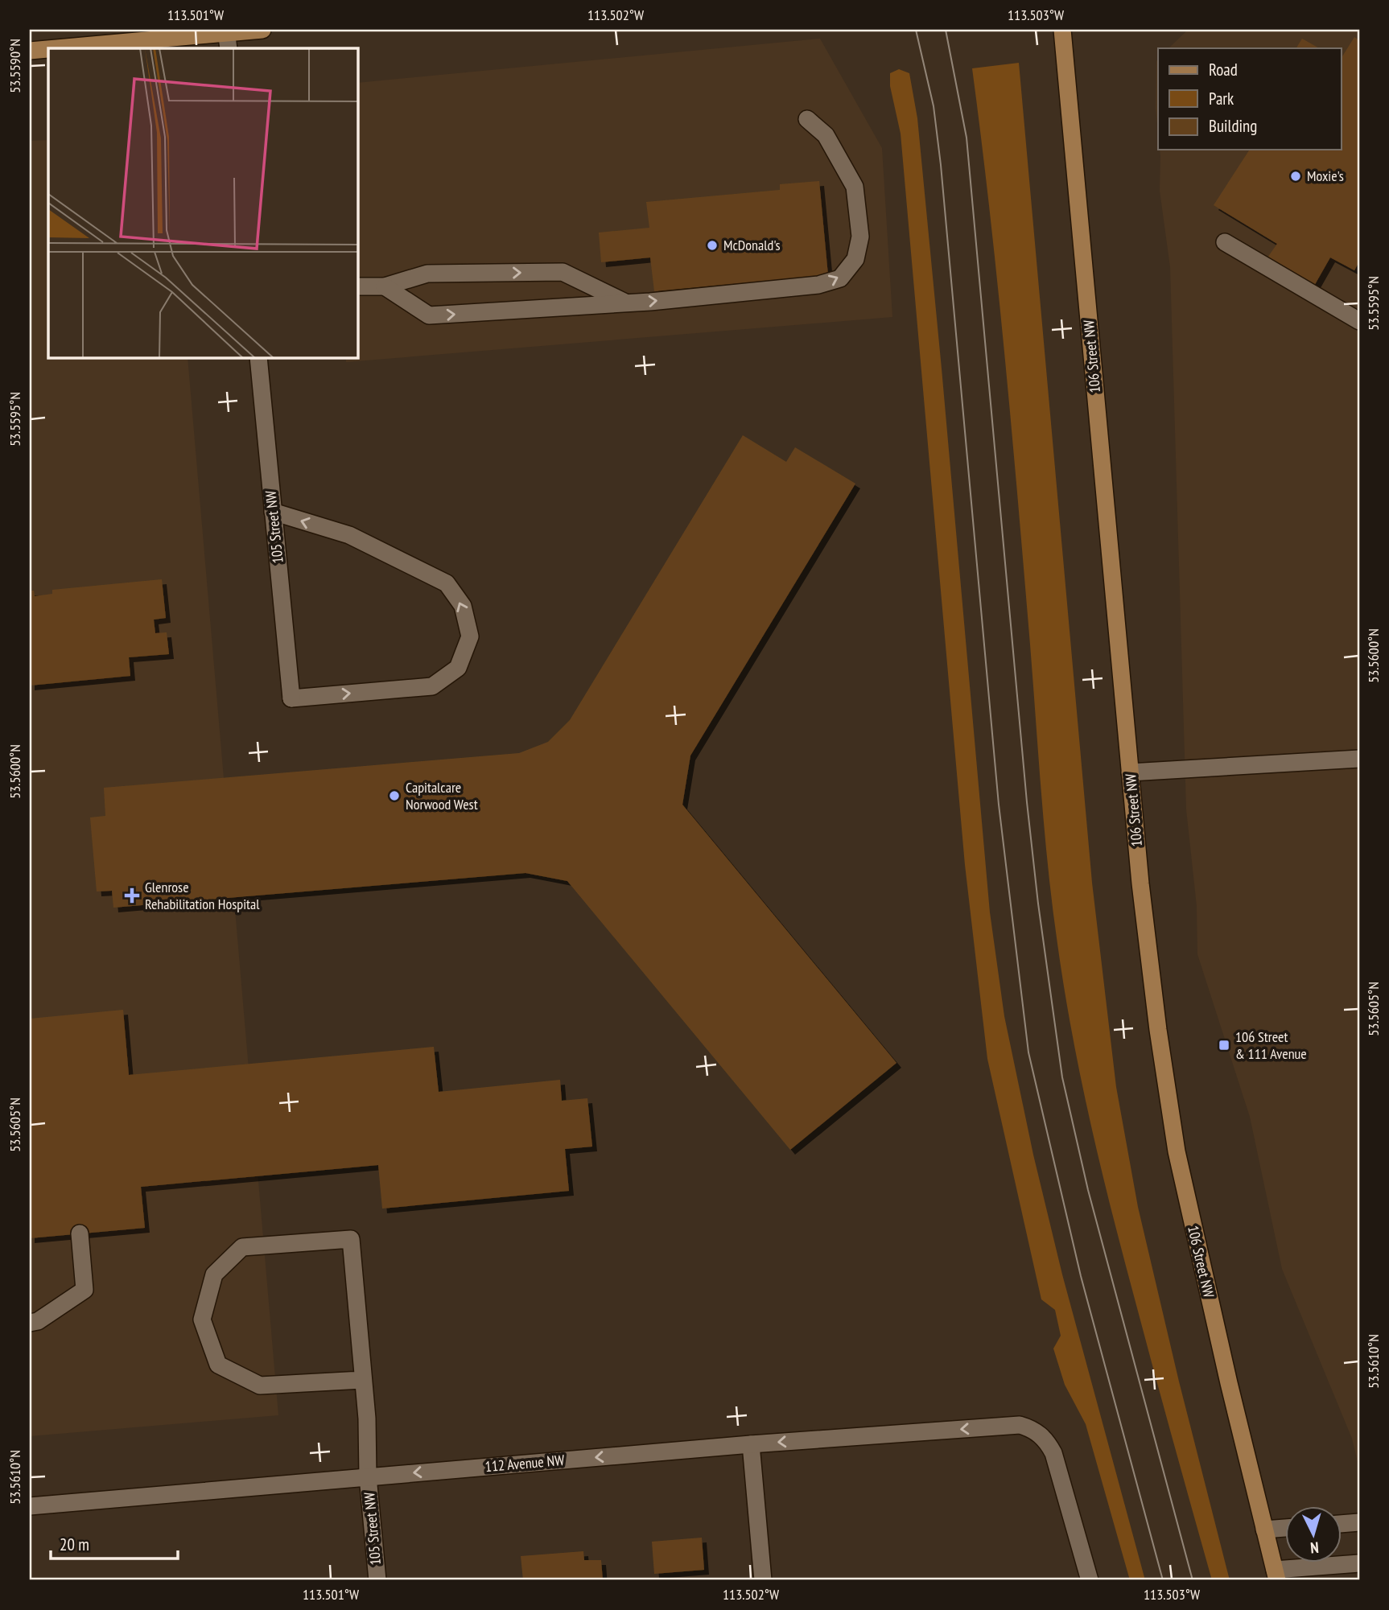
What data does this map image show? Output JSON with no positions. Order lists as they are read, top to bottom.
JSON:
{
  "streets": {
    "street": ["106 Street NW", "105 Street NW", "112 Avenue NW"]
  },
  "crossings": [
    ["105 Street NW", "112 Avenue NW"]
  ],
  "one_way": ["112 Avenue NW"],
  "places": {
    "other": ["Moxie's", "McDonald's", "Capitalcare Norwood West"],
    "health": ["Glenrose Rehabilitation Hospital"],
    "transit": ["106 Street & 111 Avenue"]
  },
  "legend": ["Road", "Park", "Building"],
  "scale_bar": "20 m",
  "north": "bottom",
  "coordinates": [
    "113.501°W",
    "113.502°W",
    "113.503°W",
    "53.5590°N",
    "53.5595°N",
    "53.5600°N",
    "53.5605°N",
    "53.5610°N"
  ]
}
